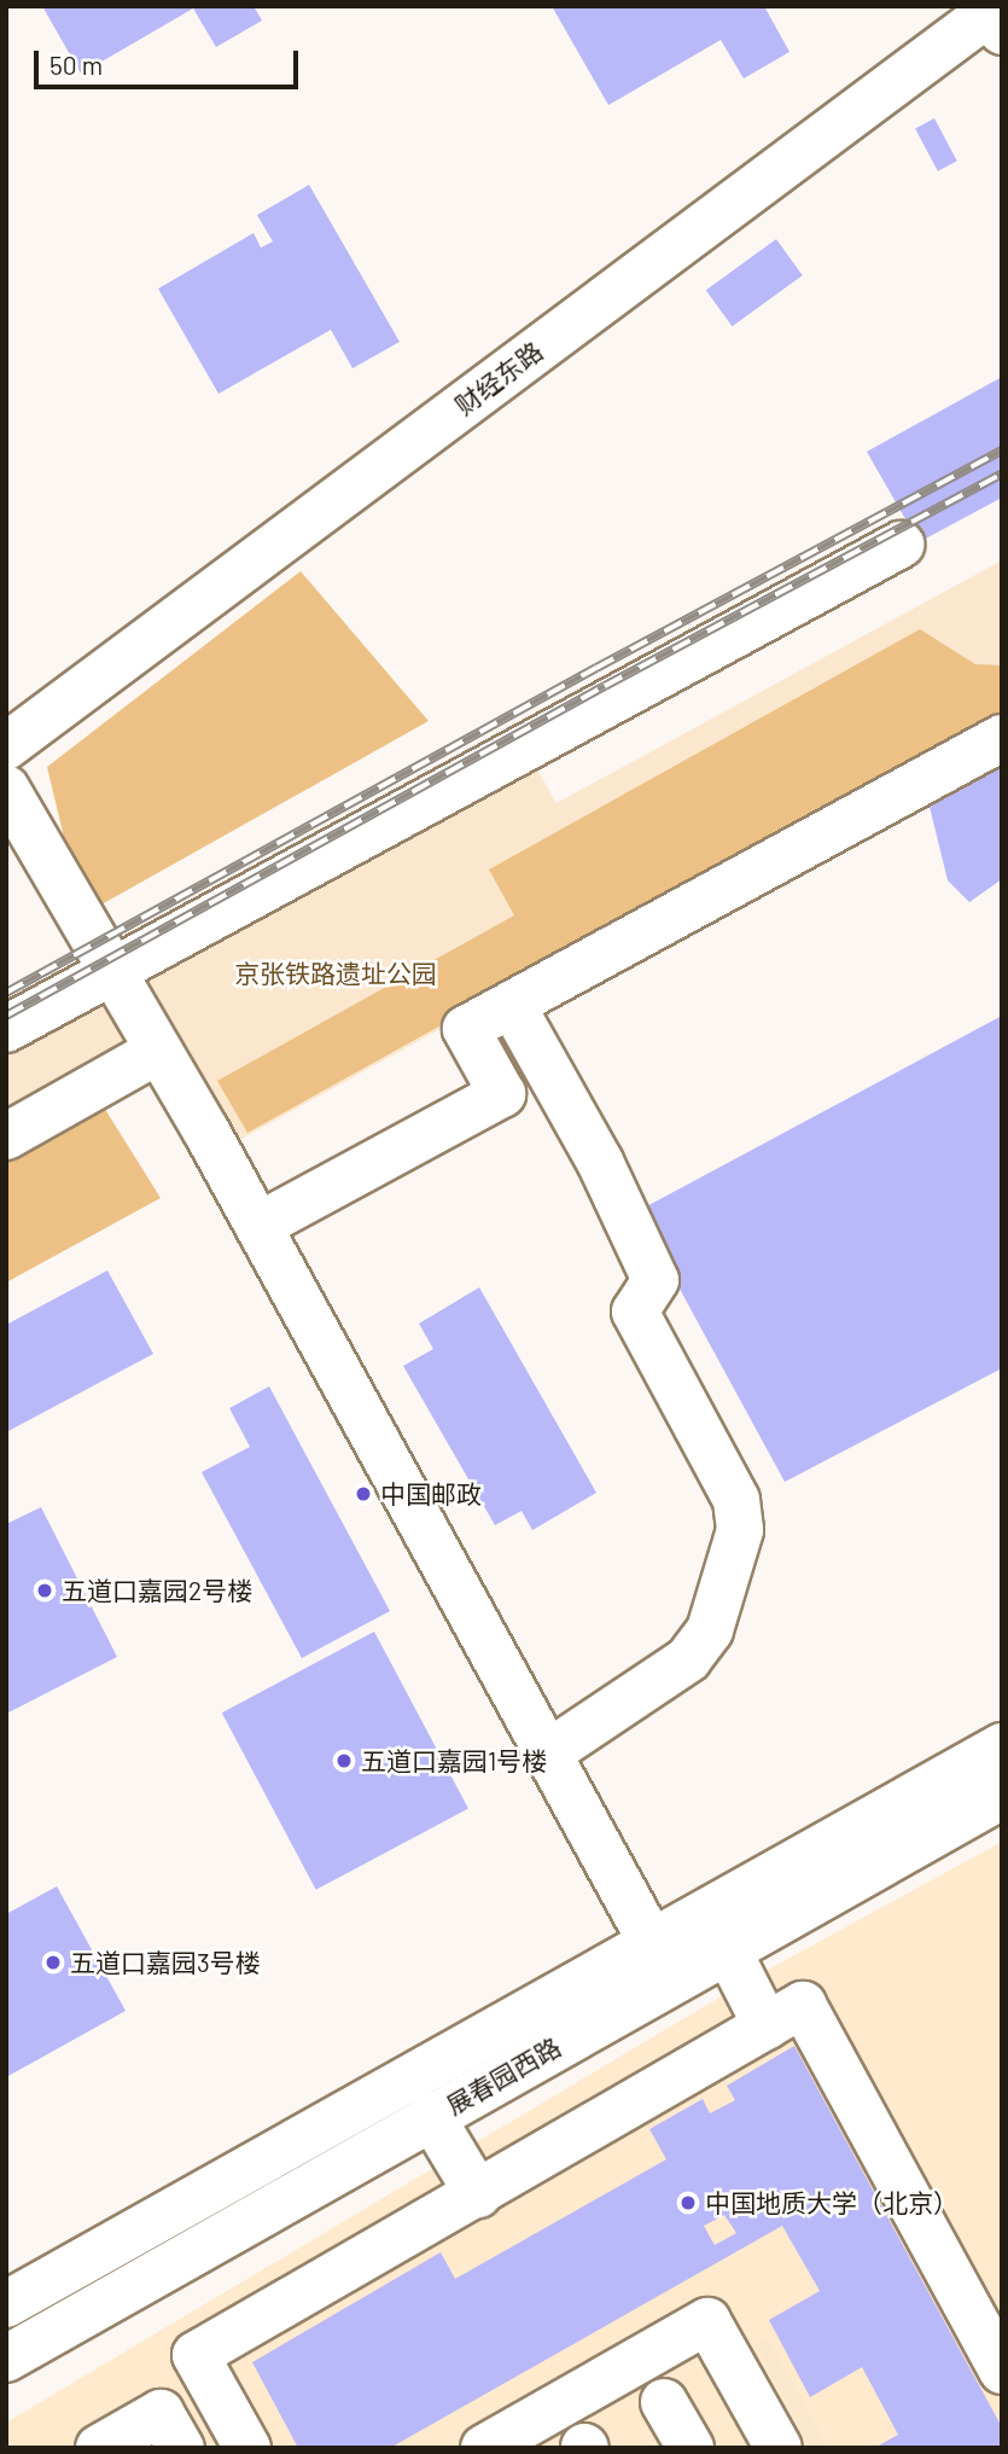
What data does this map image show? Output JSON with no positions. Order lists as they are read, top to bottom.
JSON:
{
  "streets": {
    "street": ["财经东路", "展春园西路"]
  },
  "parks": ["京张铁路遗址公园"],
  "places": [
    "中国邮政",
    "五道口嘉园2号楼",
    "五道口嘉园1号楼",
    "五道口嘉园3号楼",
    "中国地质大学（北京）"
  ],
  "scale_bar": "50 m"
}
